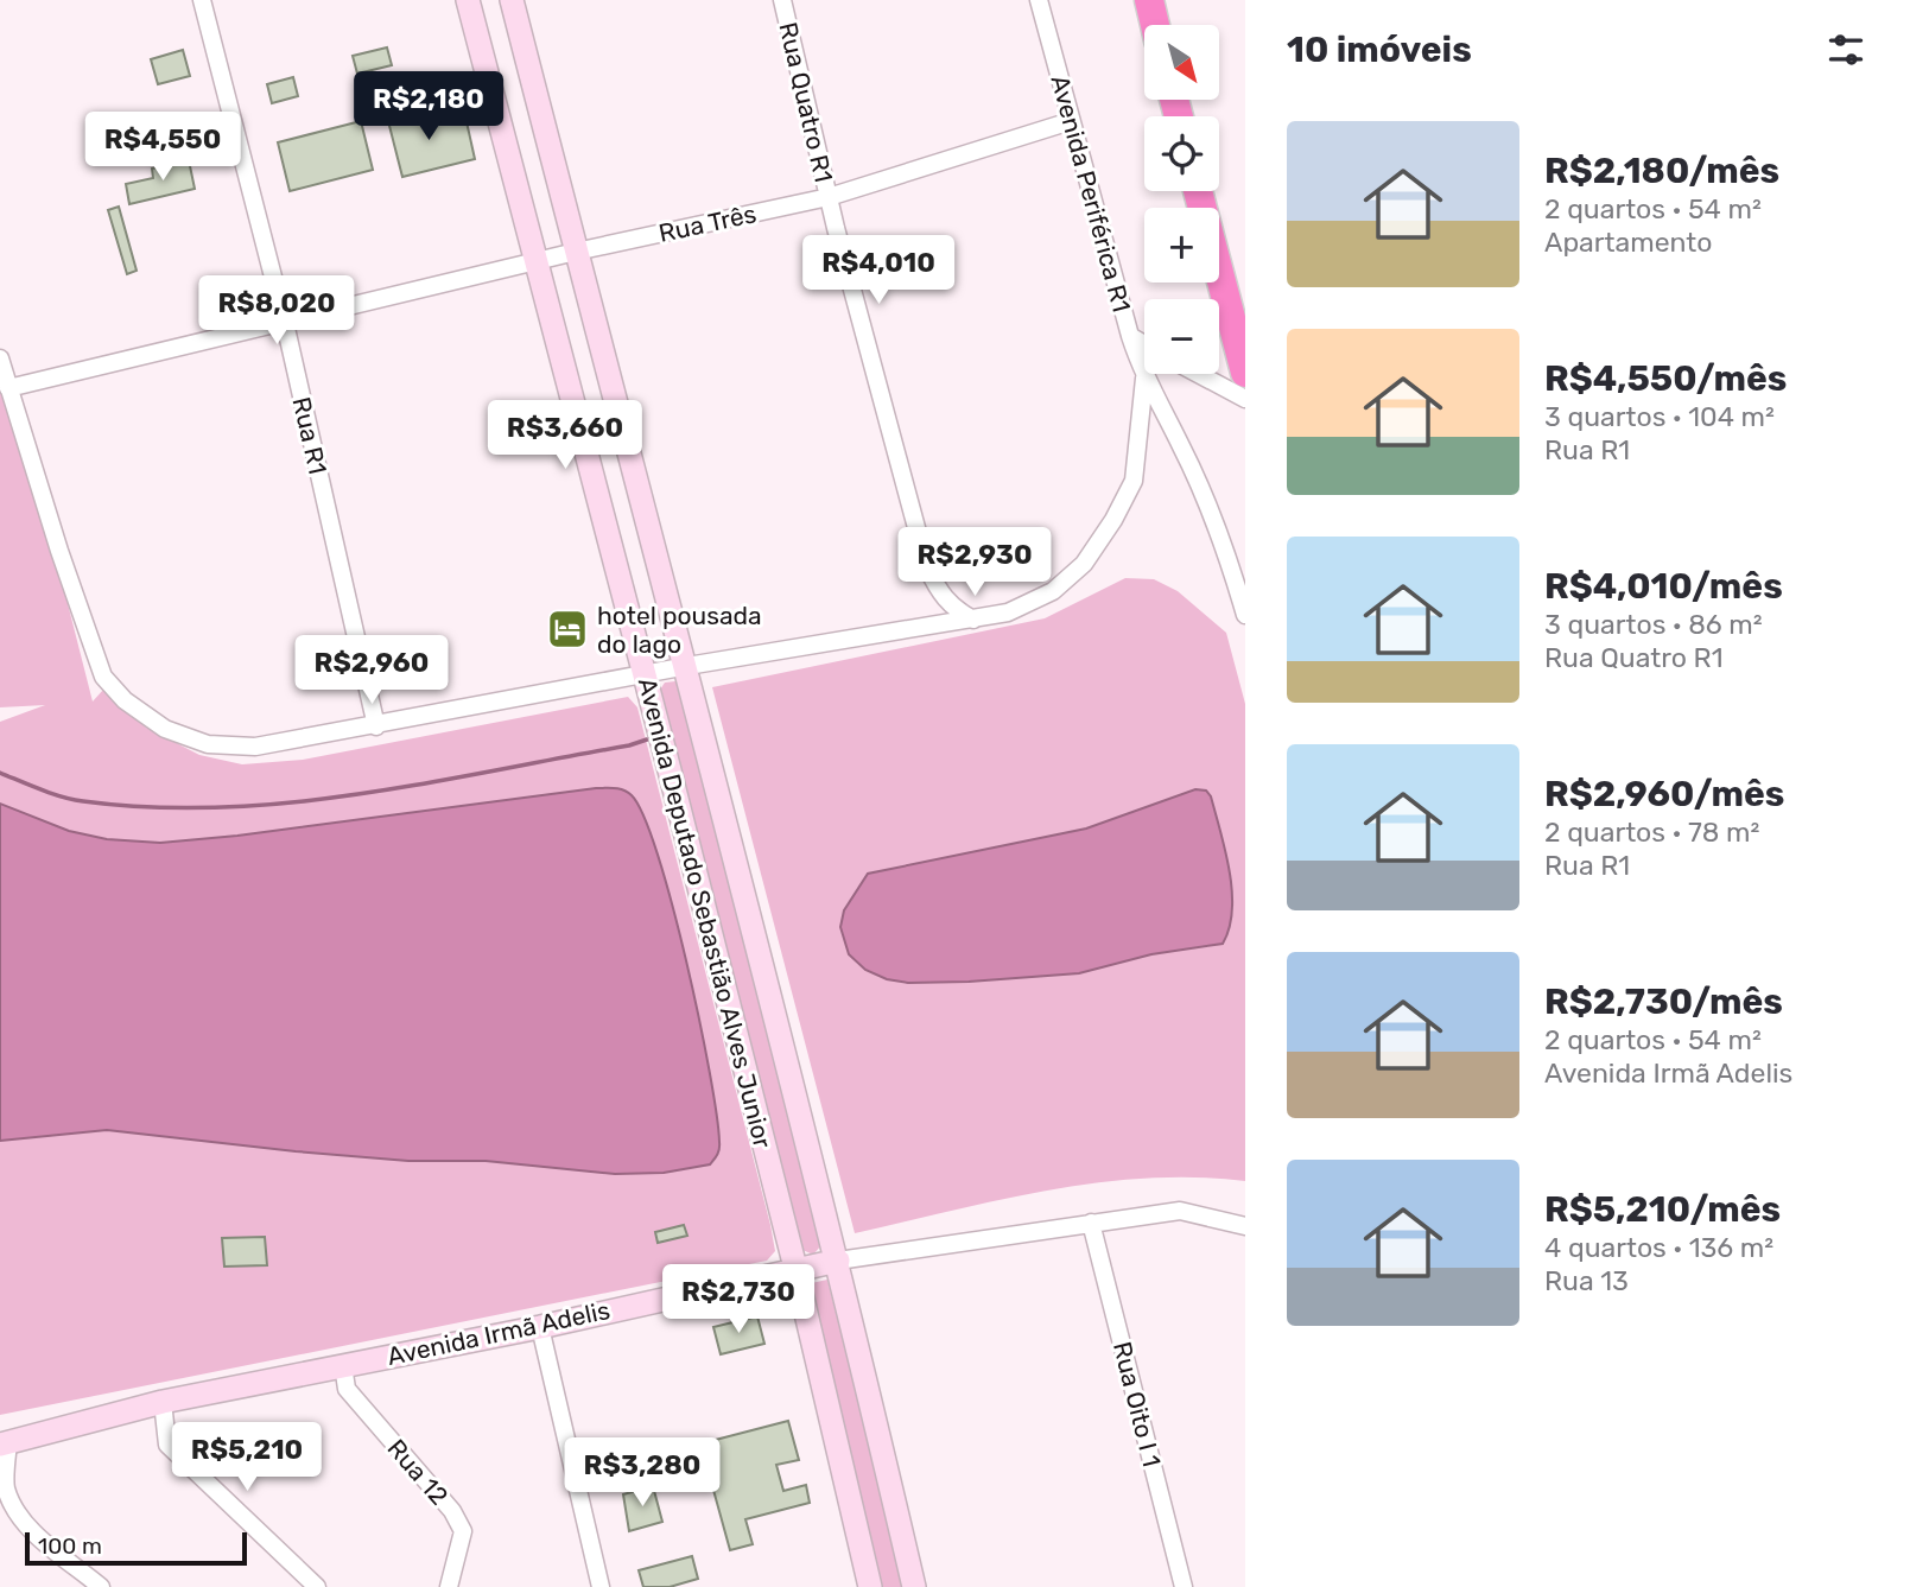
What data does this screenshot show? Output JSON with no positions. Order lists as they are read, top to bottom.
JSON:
{
  "streets": {
    "street": [
      "Rua Quatro R1",
      "Avenida Periférica R1",
      "Rua Três",
      "Rua R1",
      "Avenida Deputado Sebastião Alves Junior",
      "Avenida Irmã Adelis",
      "Rua Oito I 1",
      "Rua 12"
    ]
  },
  "crossings": [
    ["Rua Quatro R1", "Rua Três"],
    ["Avenida Periférica R1", "Rua Três"],
    ["Rua Três", "Rua R1"],
    ["Rua Três", "Avenida Deputado Sebastião Alves Junior"],
    ["Avenida Deputado Sebastião Alves Junior", "Avenida Irmã Adelis"],
    ["Avenida Irmã Adelis", "Rua Oito I 1"],
    ["Avenida Irmã Adelis", "Rua 12"]
  ],
  "places": {
    "hotel": ["hotel pousada do lago"]
  },
  "scale_bar": "100 m",
  "north": "bottom right",
  "page": {
    "heading": "10 imóveis",
    "map_buttons": ["+", "−"],
    "price": [
      "R$2,180",
      "R$4,550",
      "R$4,010",
      "R$8,020",
      "R$3,660",
      "R$2,930",
      "R$2,960",
      "R$2,730",
      "R$5,210",
      "R$3,280"
    ],
    "list": [
      {
        "name": "R$2,180/mês",
        "note": "2 quartos · 54 m² · Apartamento"
      },
      {
        "name": "R$4,550/mês",
        "note": "3 quartos · 104 m² · Rua R1"
      },
      {
        "name": "R$4,010/mês",
        "note": "3 quartos · 86 m² · Rua Quatro R1"
      },
      {
        "name": "R$2,960/mês",
        "note": "2 quartos · 78 m² · Rua R1"
      },
      {
        "name": "R$2,730/mês",
        "note": "2 quartos · 54 m² · Avenida Irmã Adelis"
      },
      {
        "name": "R$5,210/mês",
        "note": "4 quartos · 136 m² · Rua 13"
      }
    ],
    "scale": "100 m"
  }
}
